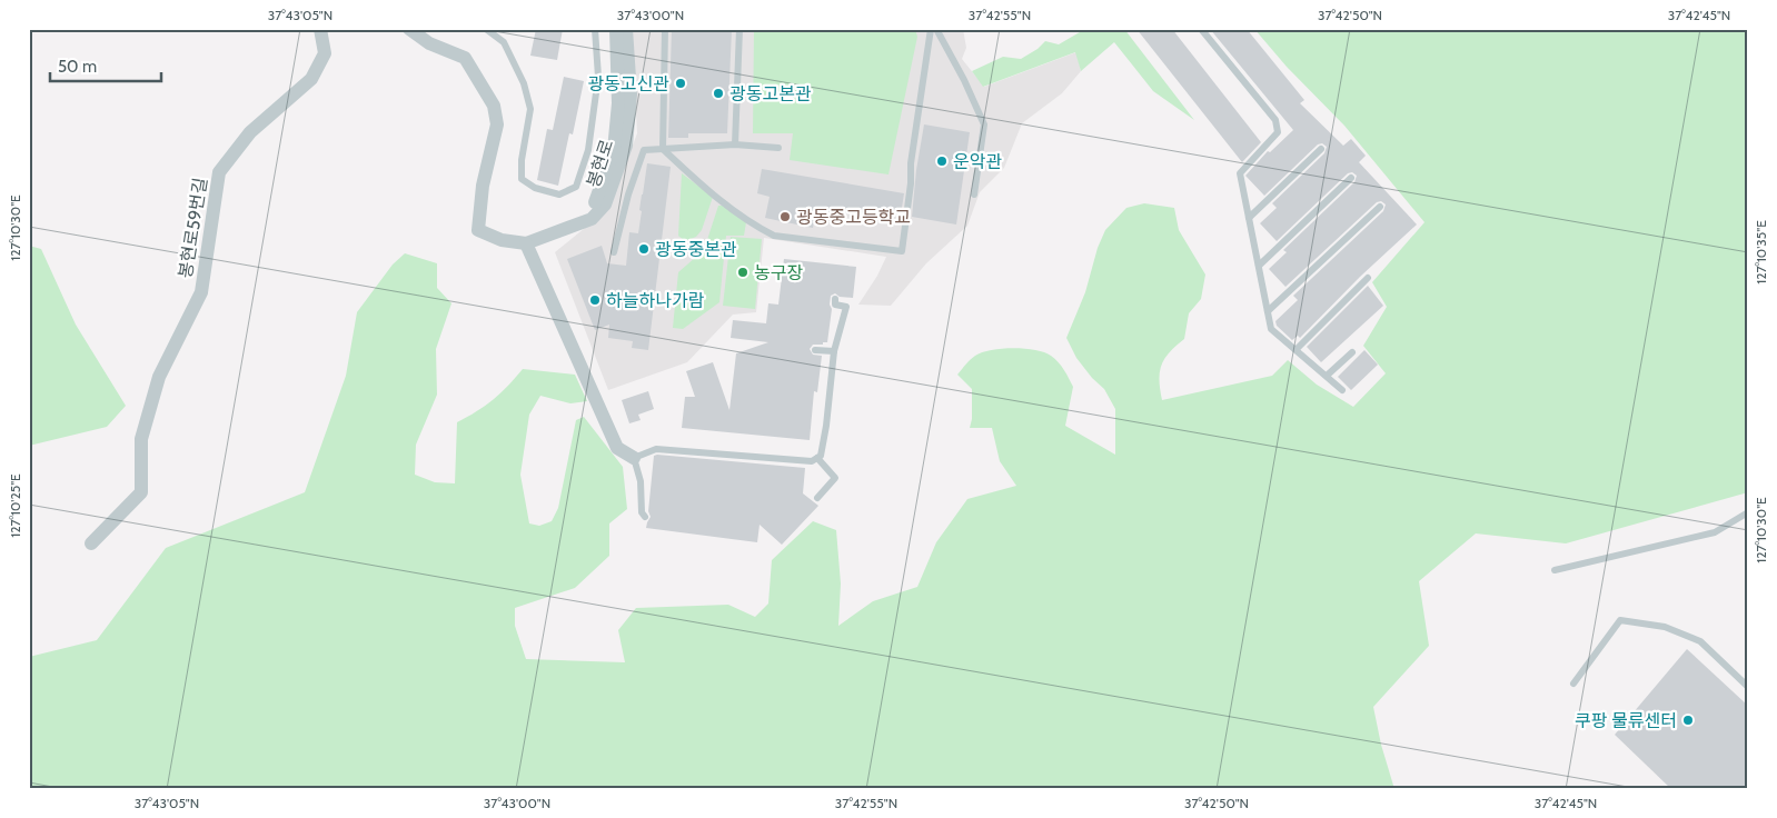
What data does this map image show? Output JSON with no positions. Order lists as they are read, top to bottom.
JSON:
{
  "streets": {
    "street": ["봉현로", "봉현로59번길"]
  },
  "places": [
    "광동고신관",
    "광동고본관",
    "운악관",
    "광동중고등학교",
    "광동중본관",
    "농구장",
    "하늘하나가람",
    "쿠팡 물류센터"
  ],
  "scale_bar": "50 m",
  "coordinates": [
    "37°43'05\"N",
    "37°43'00\"N",
    "37°42'55\"N",
    "37°42'50\"N",
    "37°42'45\"N",
    "127°10'30\"E",
    "127°10'35\"E",
    "127°10'25\"E"
  ]
}
